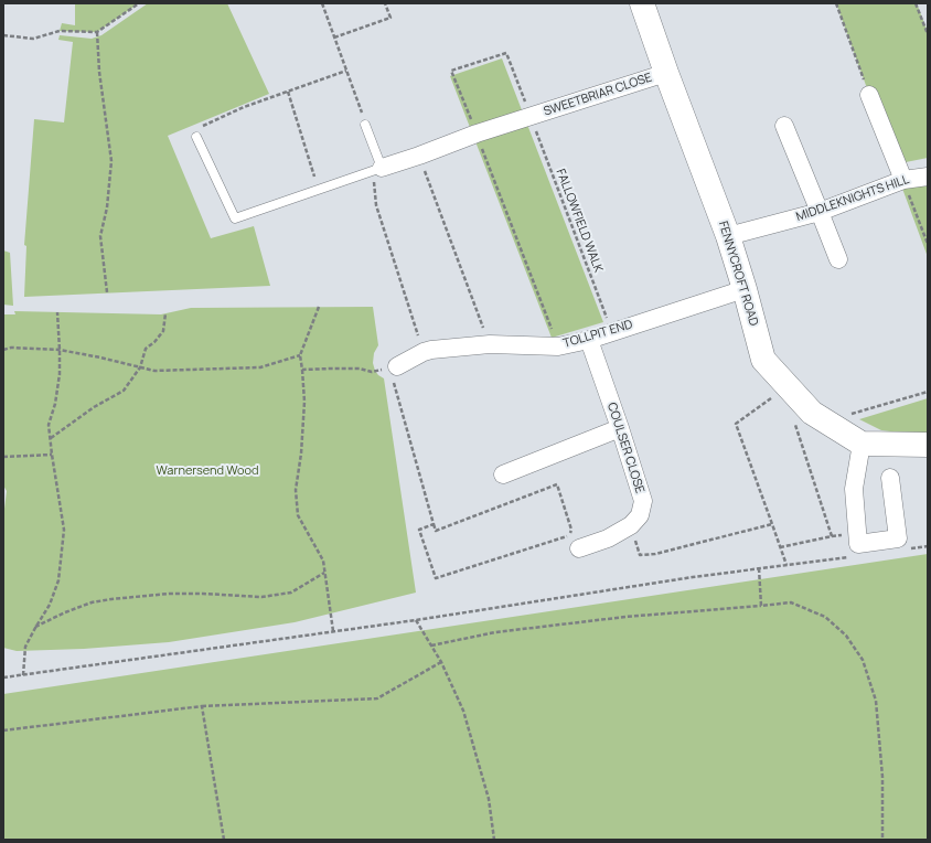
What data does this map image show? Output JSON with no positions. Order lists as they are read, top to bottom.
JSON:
{
  "streets": {
    "street": [
      "SWEETBRIAR CLOSE",
      "MIDDLEKNIGHTS HILL",
      "FENNYCROFT ROAD",
      "TOLLPIT END",
      "COULSER CLOSE"
    ],
    "path": ["FALLOWFIELD WALK"]
  },
  "crossings": [
    ["SWEETBRIAR CLOSE", "FALLOWFIELD WALK"],
    ["SWEETBRIAR CLOSE", "FENNYCROFT ROAD"],
    ["MIDDLEKNIGHTS HILL", "FENNYCROFT ROAD"],
    ["FALLOWFIELD WALK", "TOLLPIT END"],
    ["FENNYCROFT ROAD", "TOLLPIT END"],
    ["TOLLPIT END", "COULSER CLOSE"]
  ],
  "parks": ["Warnersend Wood"]
}
